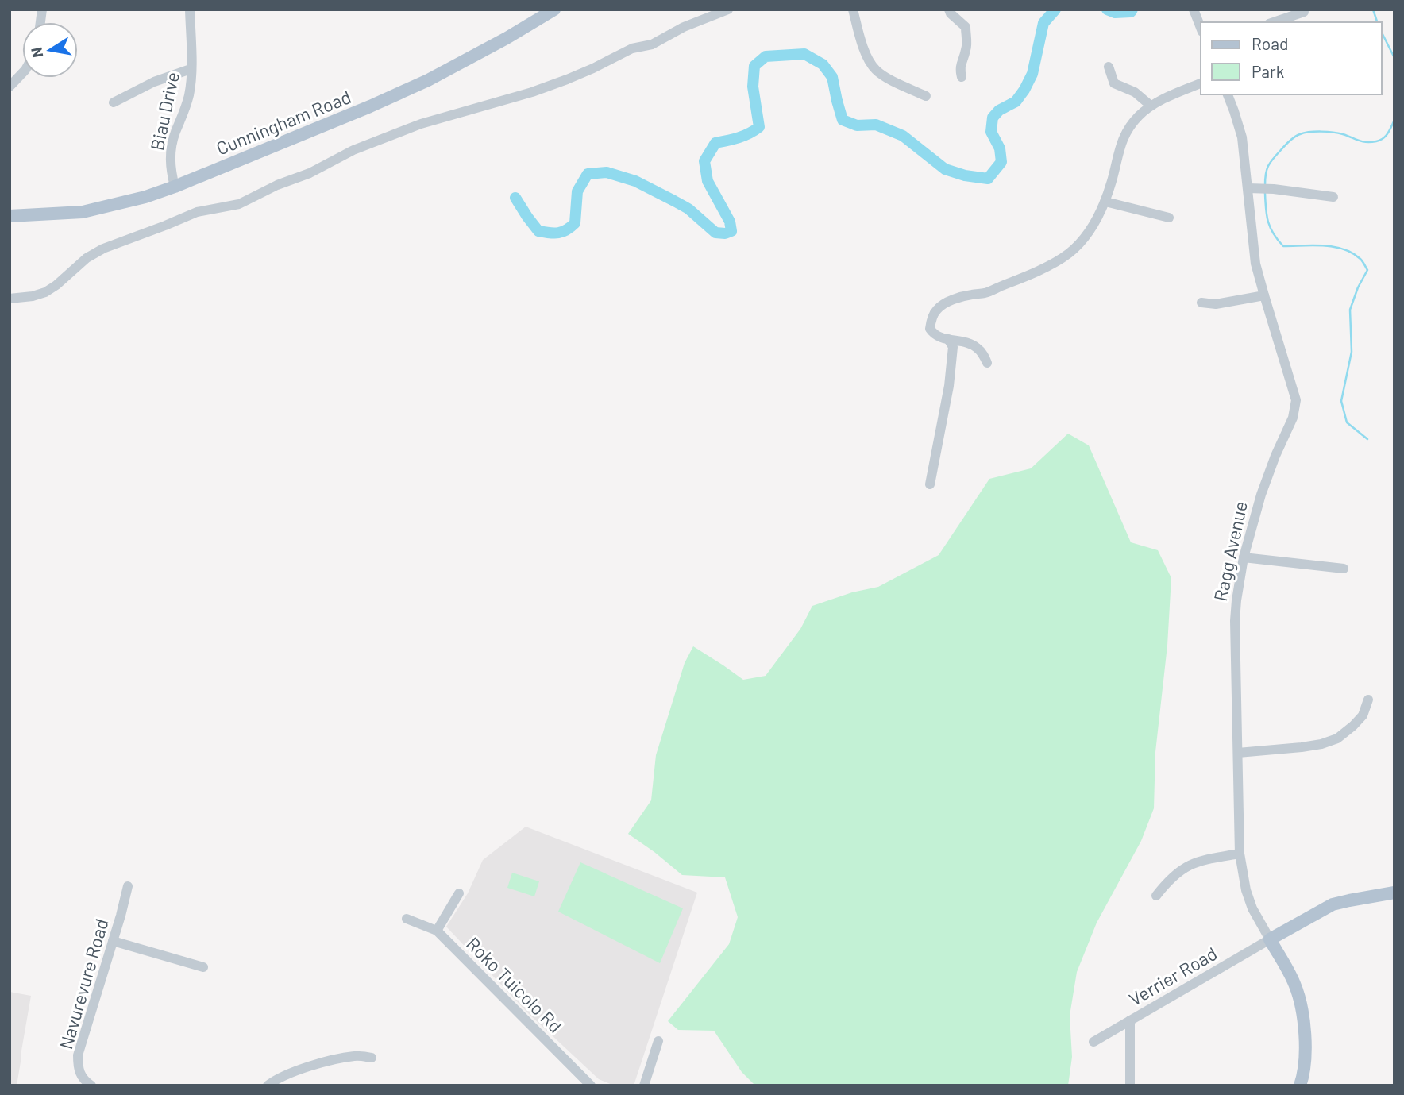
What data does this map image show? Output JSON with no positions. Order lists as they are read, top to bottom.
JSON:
{
  "streets": {
    "main road": ["Cunningham Road", "Ragg Avenue"],
    "street": [
      "Biau Drive",
      "Verrier Road",
      "Navurevure Road",
      "Roko Tuicolo Rd"
    ]
  },
  "crossings": [
    ["Biau Drive", "Cunningham Road"],
    ["Ragg Avenue", "Verrier Road"]
  ],
  "legend": ["Road", "Park"],
  "north": "left"
}
